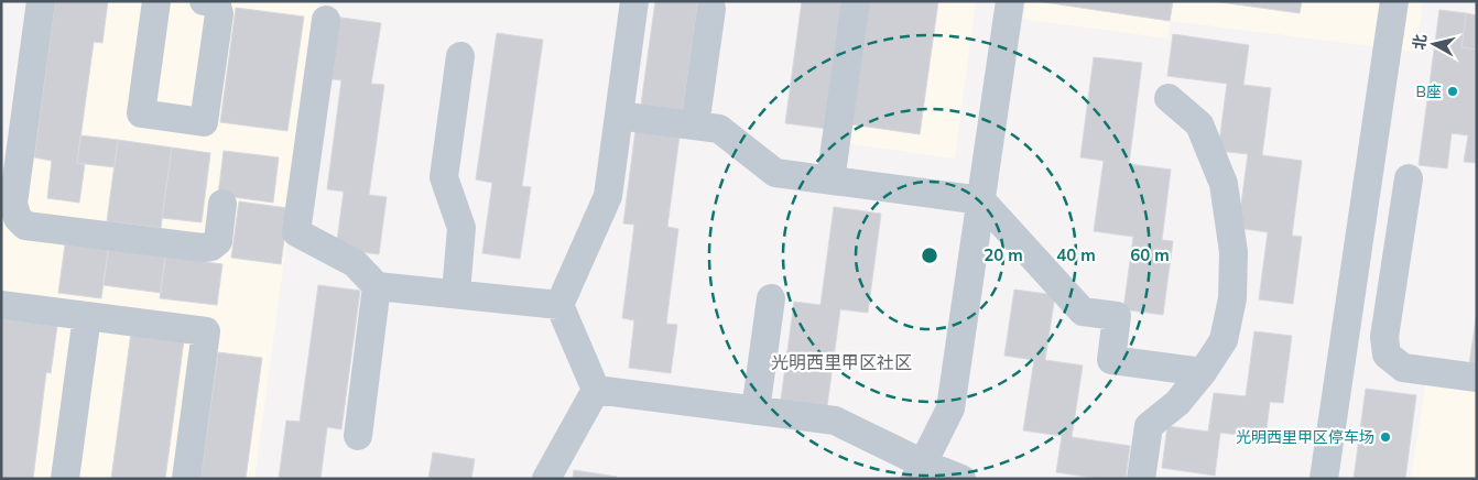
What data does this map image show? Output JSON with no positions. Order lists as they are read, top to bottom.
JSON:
{
  "districts": ["光明西里甲区社区"],
  "places": ["B座", "光明西里甲区停车场"],
  "north": "left",
  "rings": ["20 m", "40 m", "60 m"]
}
